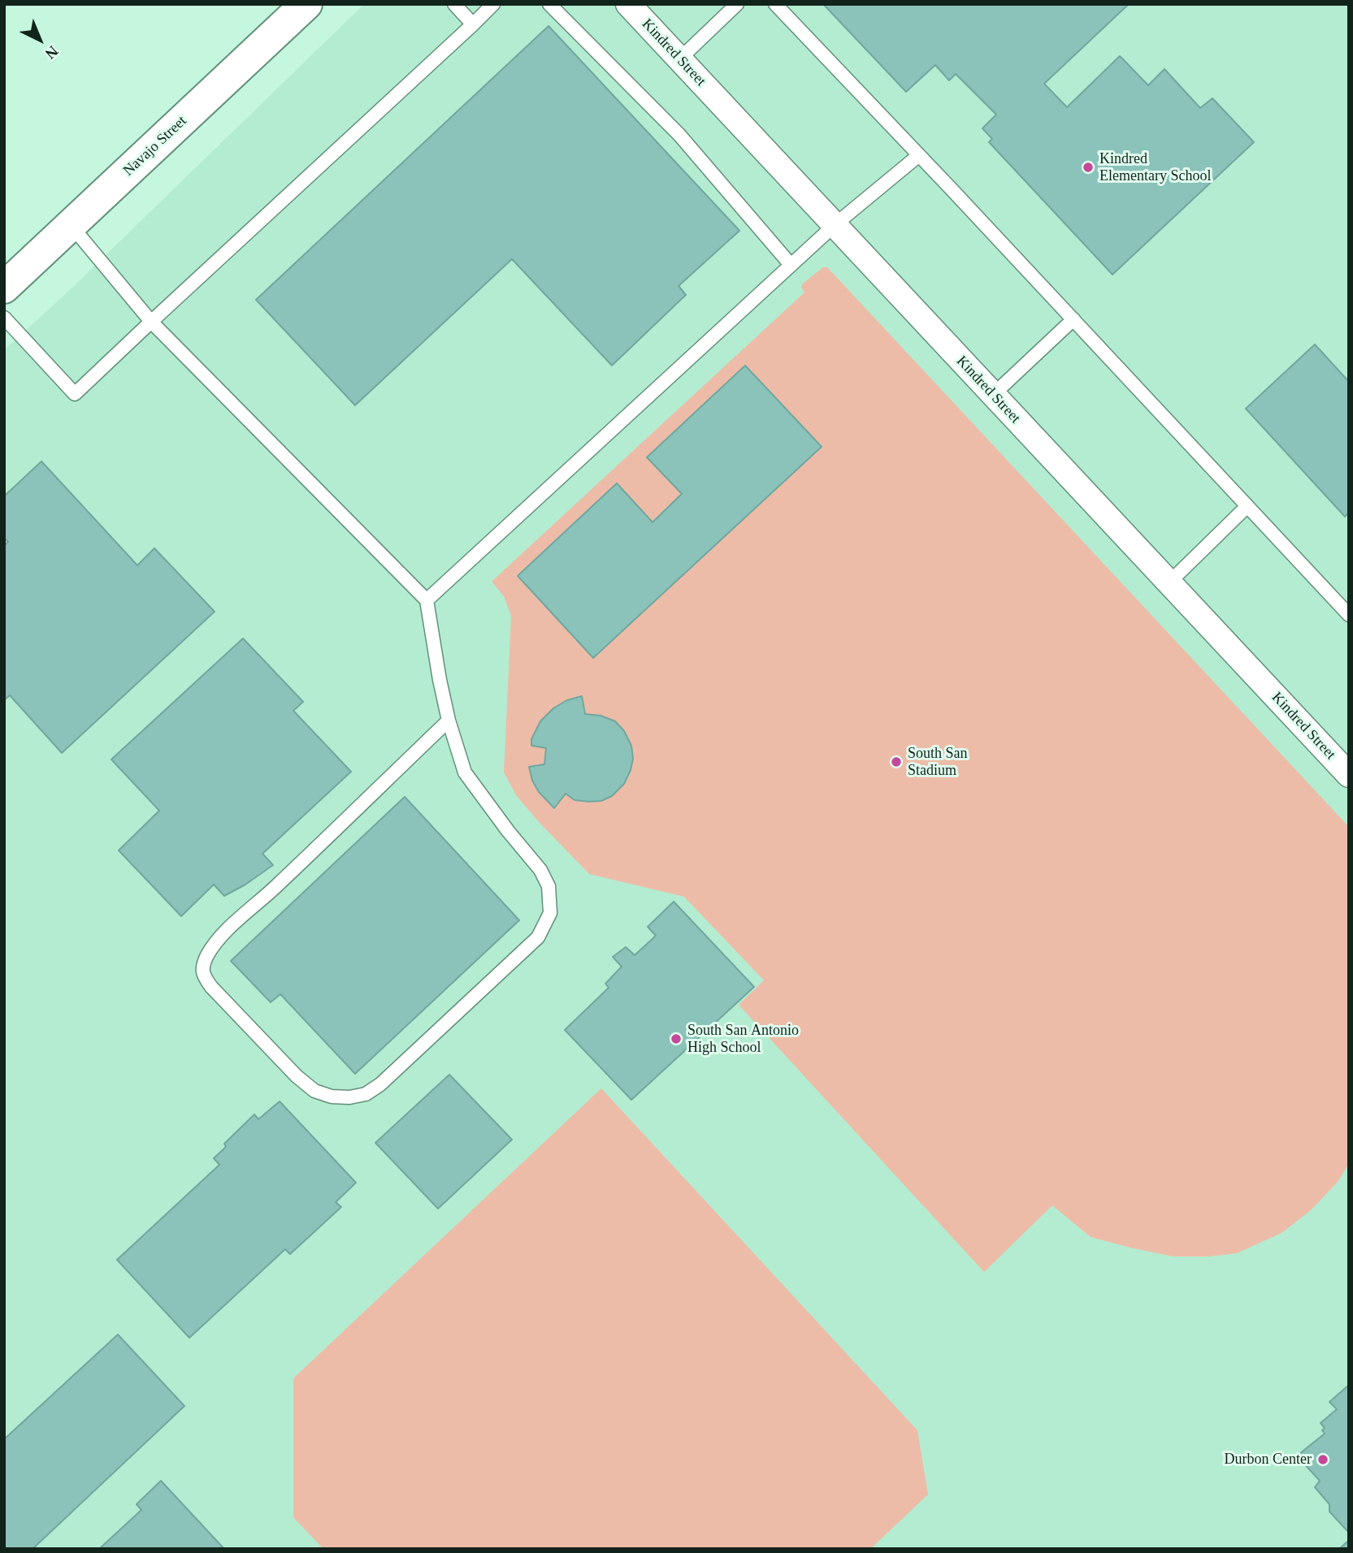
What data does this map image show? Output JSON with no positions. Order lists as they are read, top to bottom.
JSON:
{
  "streets": {
    "street": ["Kindred Street", "Navajo Street"]
  },
  "places": [
    "Kindred Elementary School",
    "South San Stadium",
    "South San Antonio High School",
    "Durbon Center"
  ],
  "north": "bottom right"
}
